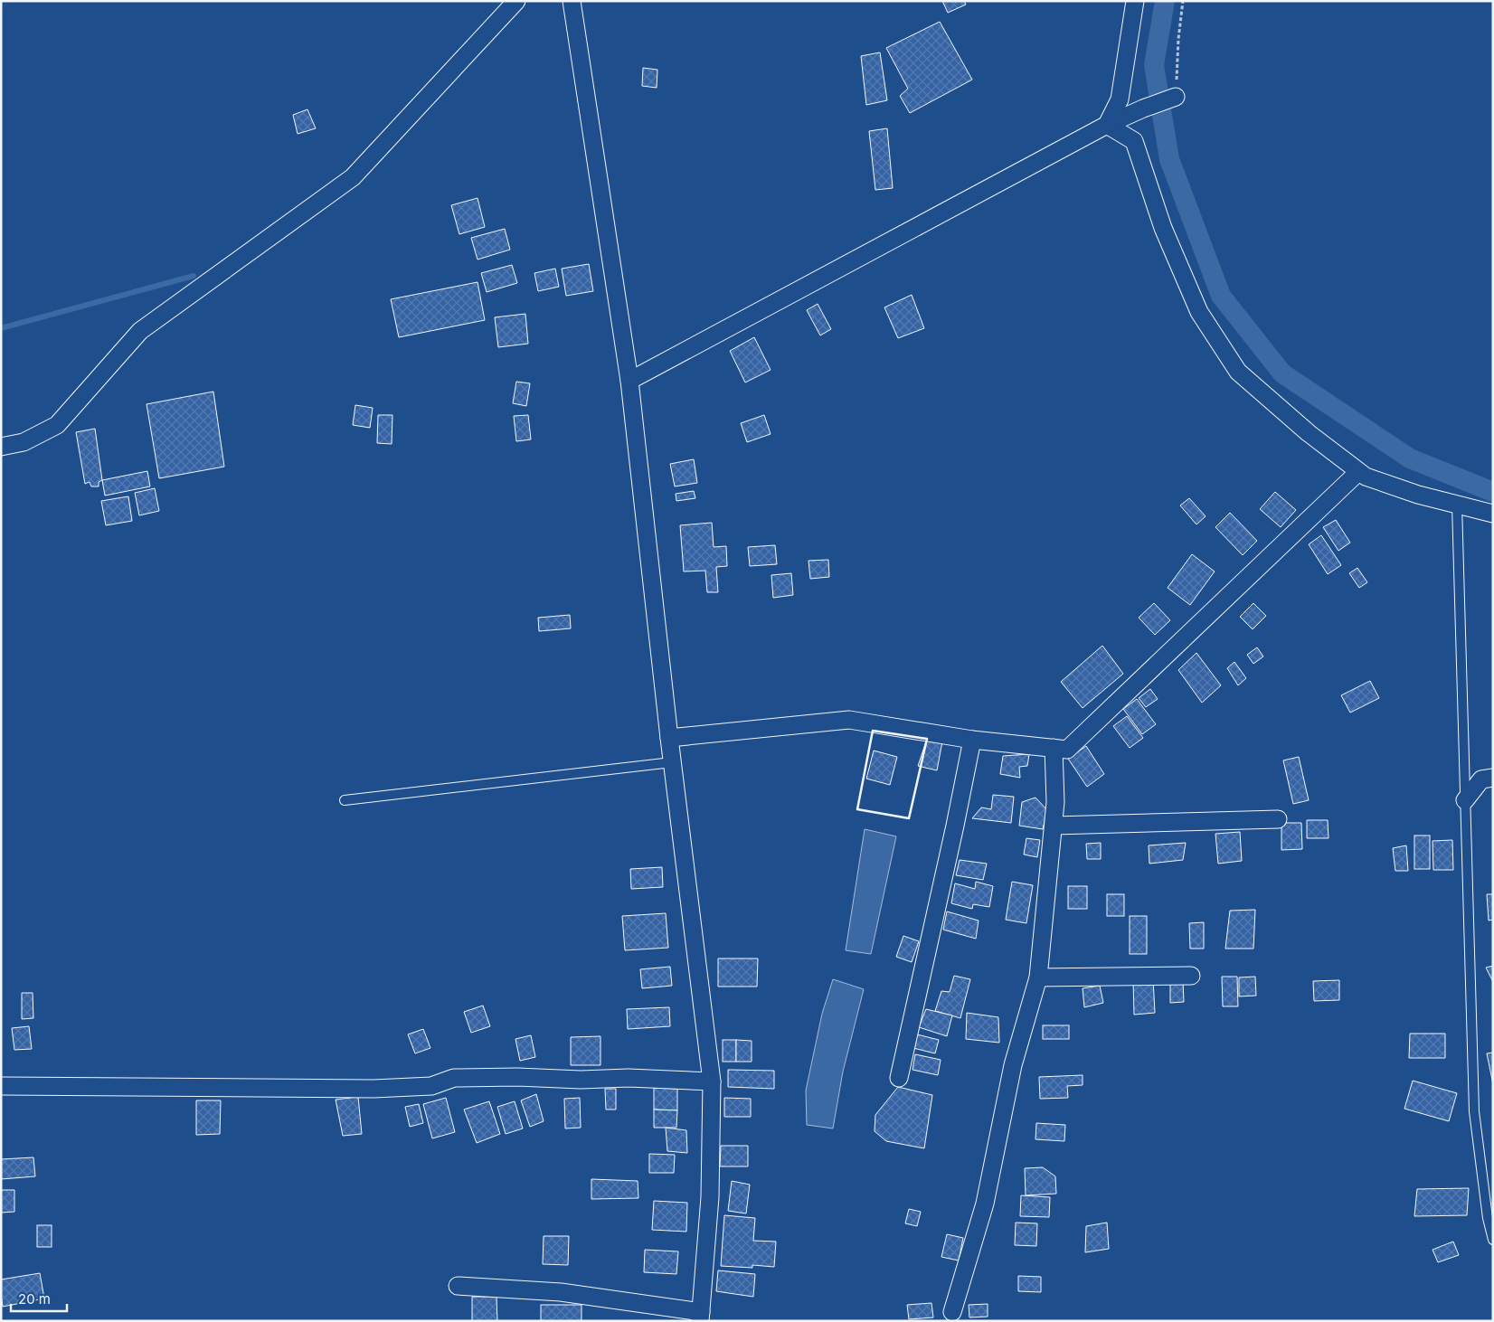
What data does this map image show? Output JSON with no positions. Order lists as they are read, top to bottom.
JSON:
{
  "scale_bar": "20 m"
}
